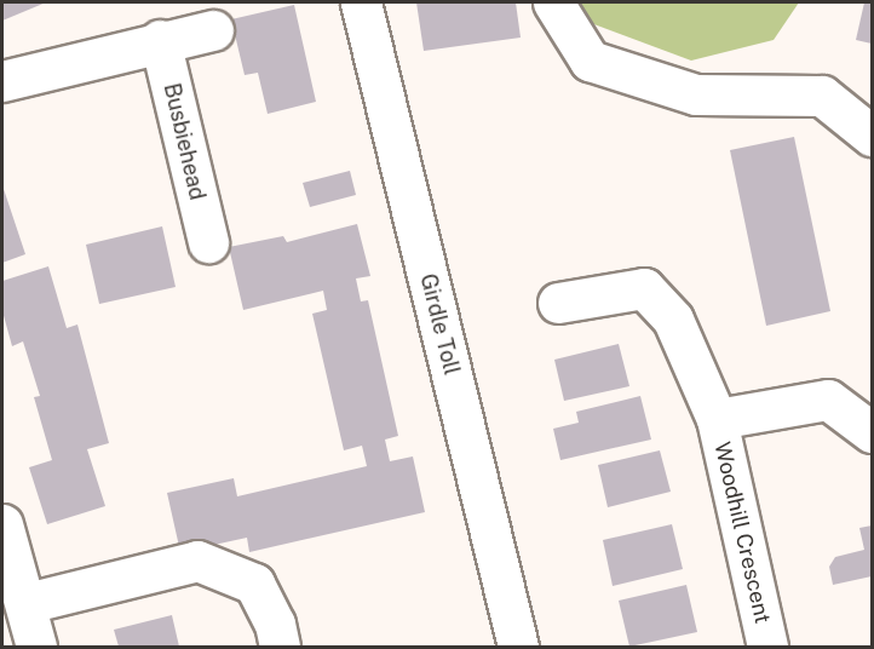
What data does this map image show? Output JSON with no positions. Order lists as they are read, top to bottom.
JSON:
{
  "streets": {
    "street": ["Busbiehead", "Girdle Toll", "Woodhill Crescent"]
  }
}
